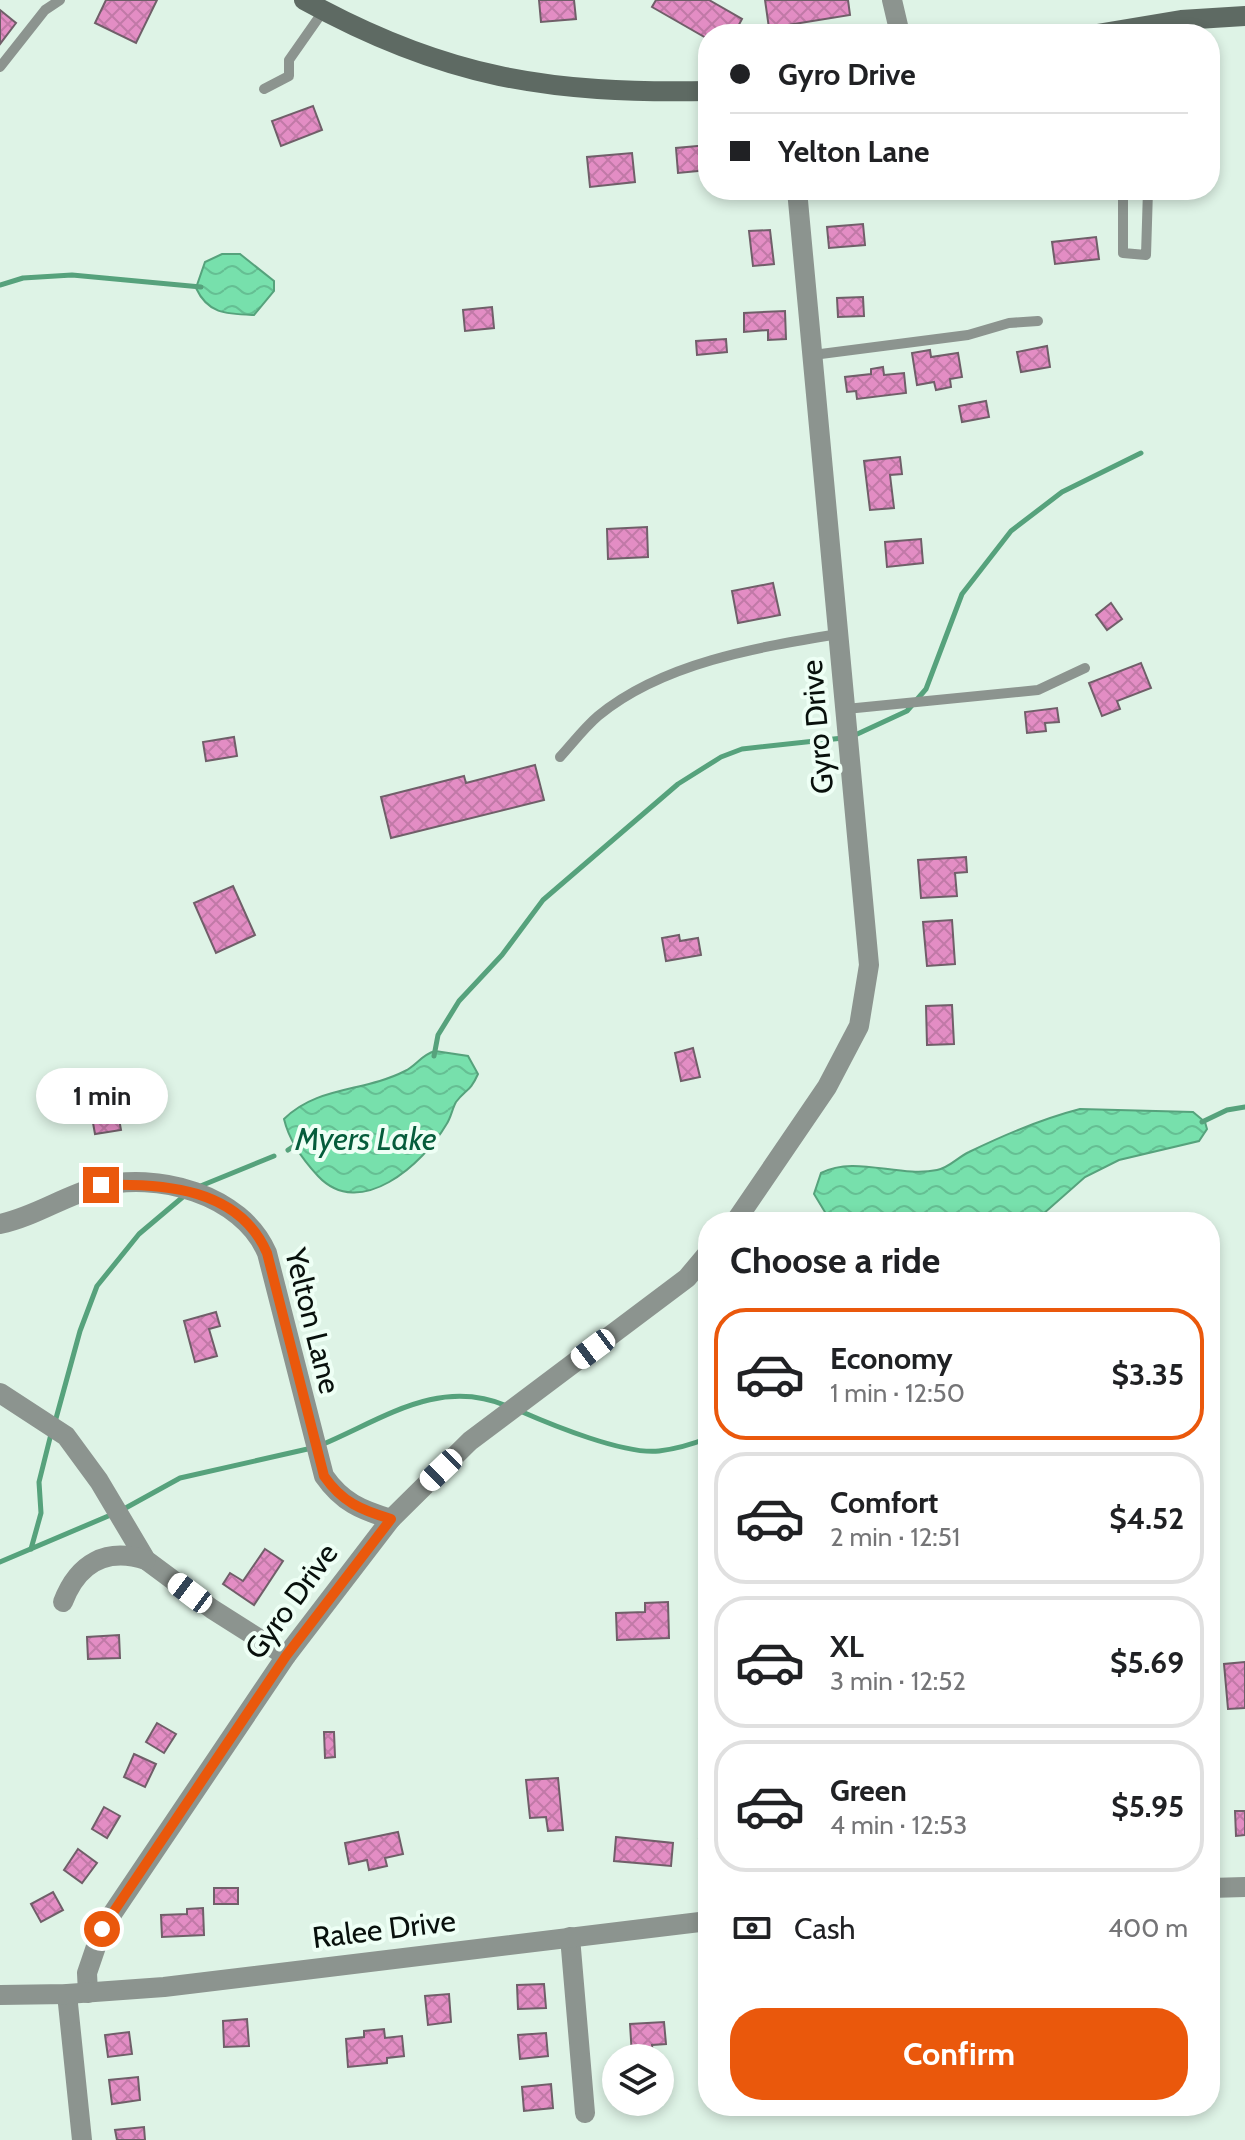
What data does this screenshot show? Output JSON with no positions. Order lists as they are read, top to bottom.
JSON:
{
  "streets": {
    "street": ["Gyro Drive", "Yelton Lane", "Ralee Drive"]
  },
  "crossings": [
    ["Gyro Drive", "Yelton Lane"],
    ["Gyro Drive", "Ralee Drive"]
  ],
  "water": ["Myers Lake"],
  "page": {
    "banner": ["Gyro Drive", "Yelton Lane"],
    "bubble": "1 min",
    "heading": "Choose a ride",
    "list": [
      {
        "name": "Economy",
        "note": "1 min · 12:50",
        "value": "$3.35"
      },
      {
        "name": "Comfort",
        "note": "2 min · 12:51",
        "value": "$4.52"
      },
      {
        "name": "XL",
        "note": "3 min · 12:52",
        "value": "$5.69"
      },
      {
        "name": "Green",
        "note": "4 min · 12:53",
        "value": "$5.95"
      }
    ],
    "pay": ["Cash", "400 m"],
    "buttons": "Confirm"
  }
}
